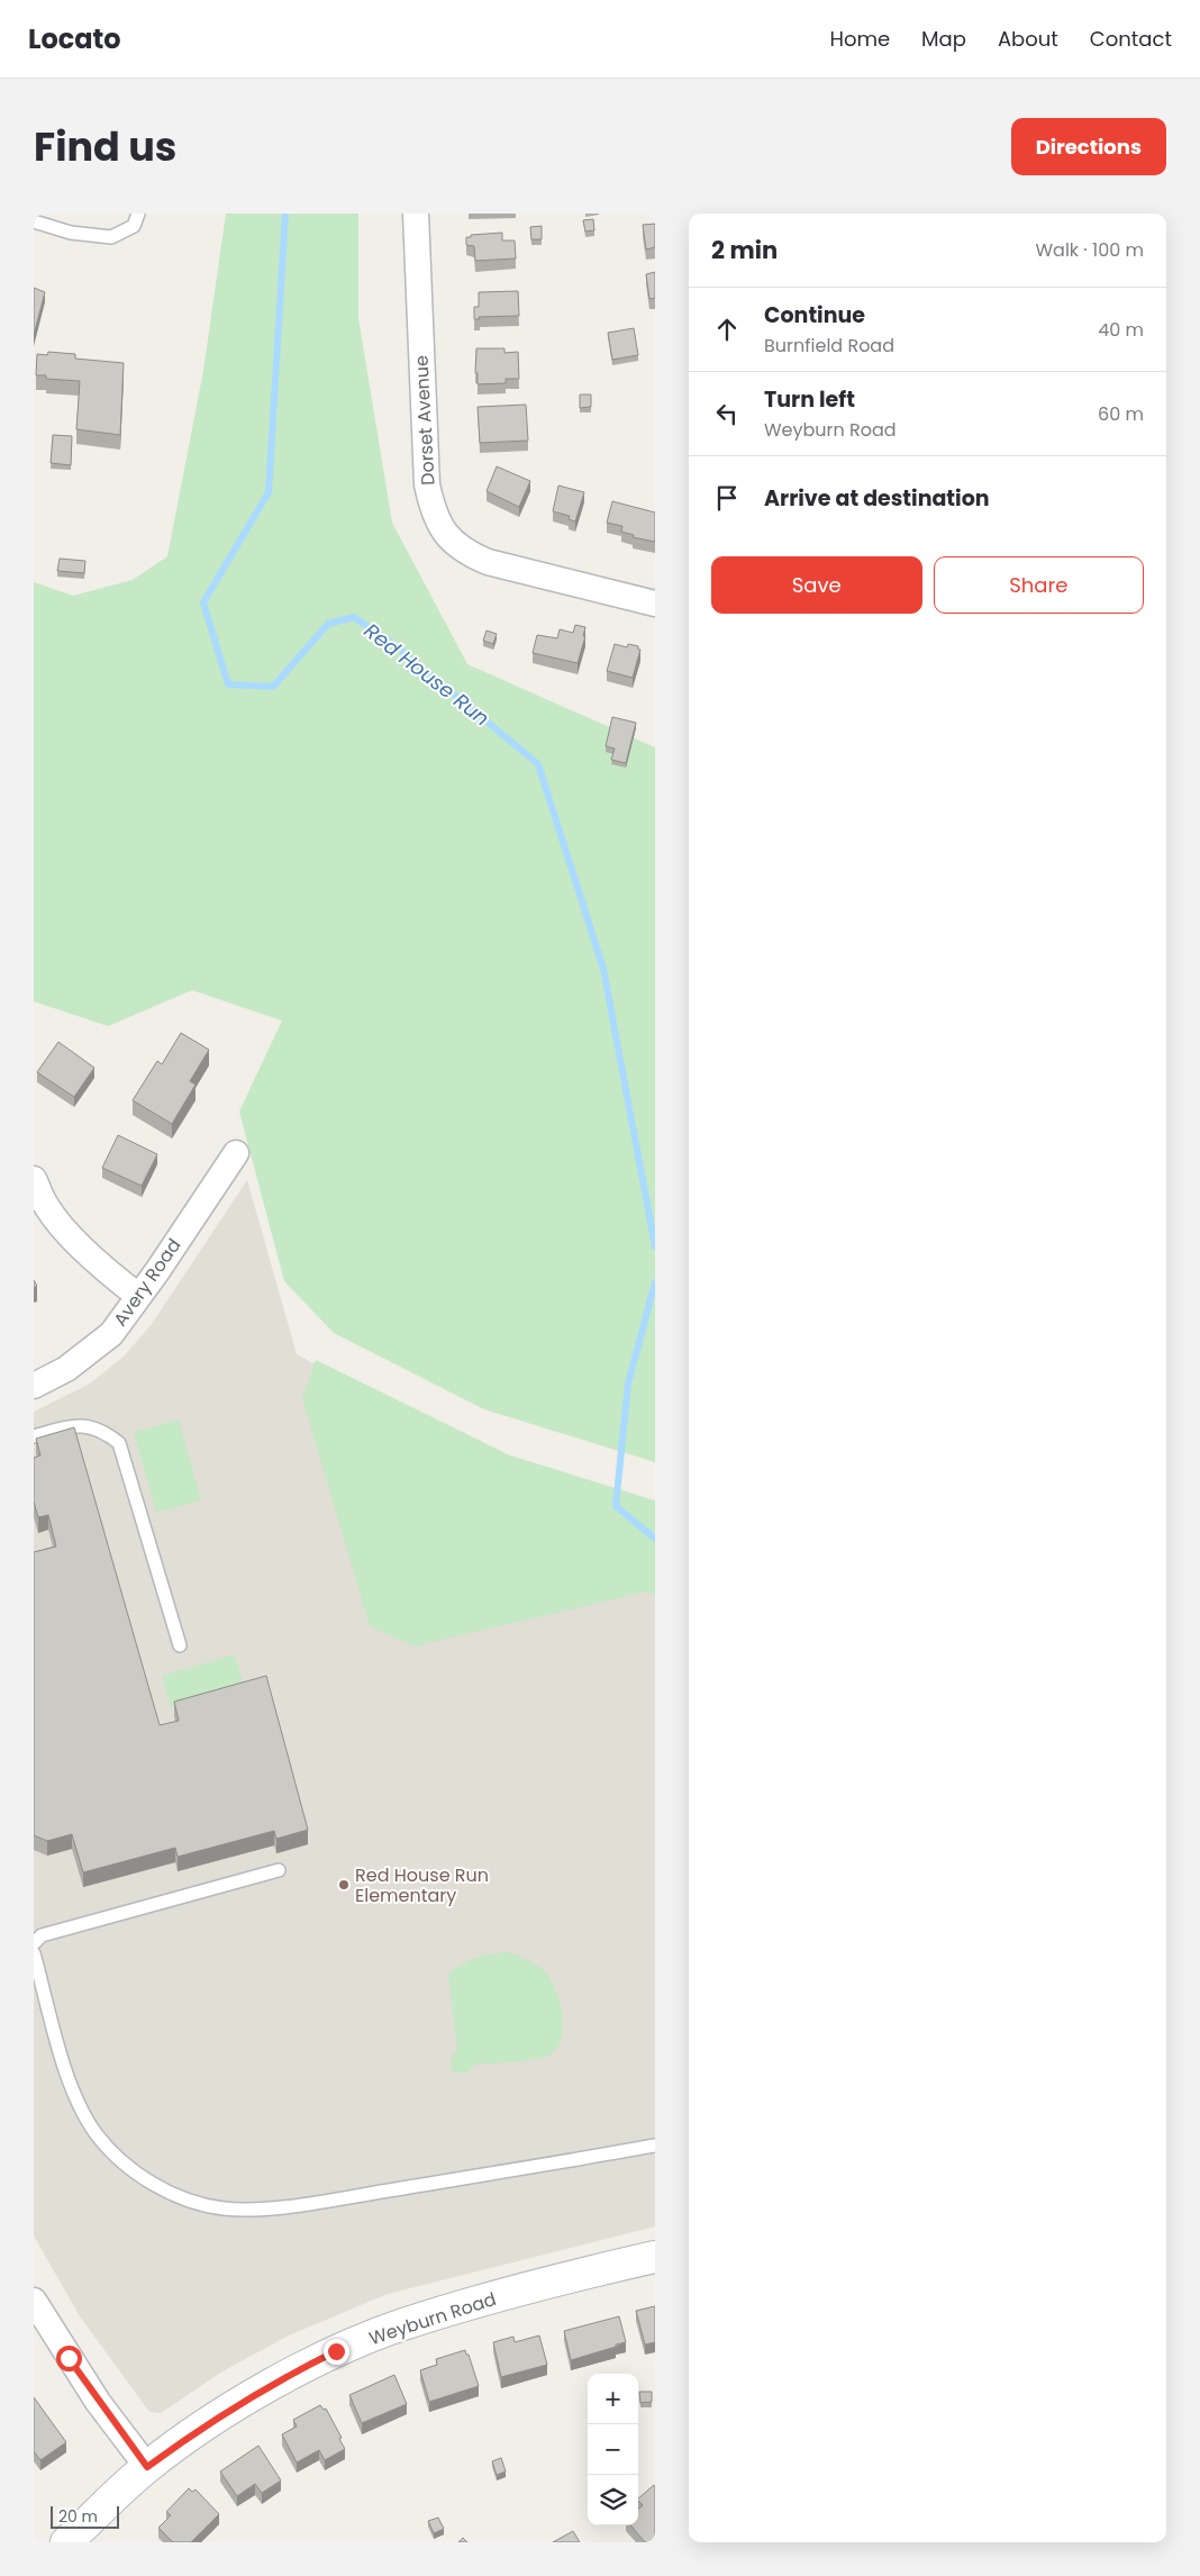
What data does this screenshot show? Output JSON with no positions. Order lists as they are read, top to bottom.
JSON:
{
  "streets": {
    "street": ["Dorset Avenue", "Avery Road", "Weyburn Road"]
  },
  "water": ["Red House Run"],
  "places": ["Red House Run Elementary"],
  "scale_bar": "20 m",
  "page": {
    "header": "Locato",
    "nav": [
      "Home",
      "Map",
      "About",
      "Contact"
    ],
    "title": "Find us",
    "buttons": [
      "Directions",
      ["Save", "Share"]
    ],
    "heading": ["2 min", "Walk · 100 m"],
    "list": [
      ["Continue", "Burnfield Road", "40 m"],
      ["Turn left", "Weyburn Road", "60 m"],
      "Arrive at destination"
    ],
    "map_buttons": ["+", "−"],
    "scale": "20 m"
  }
}
